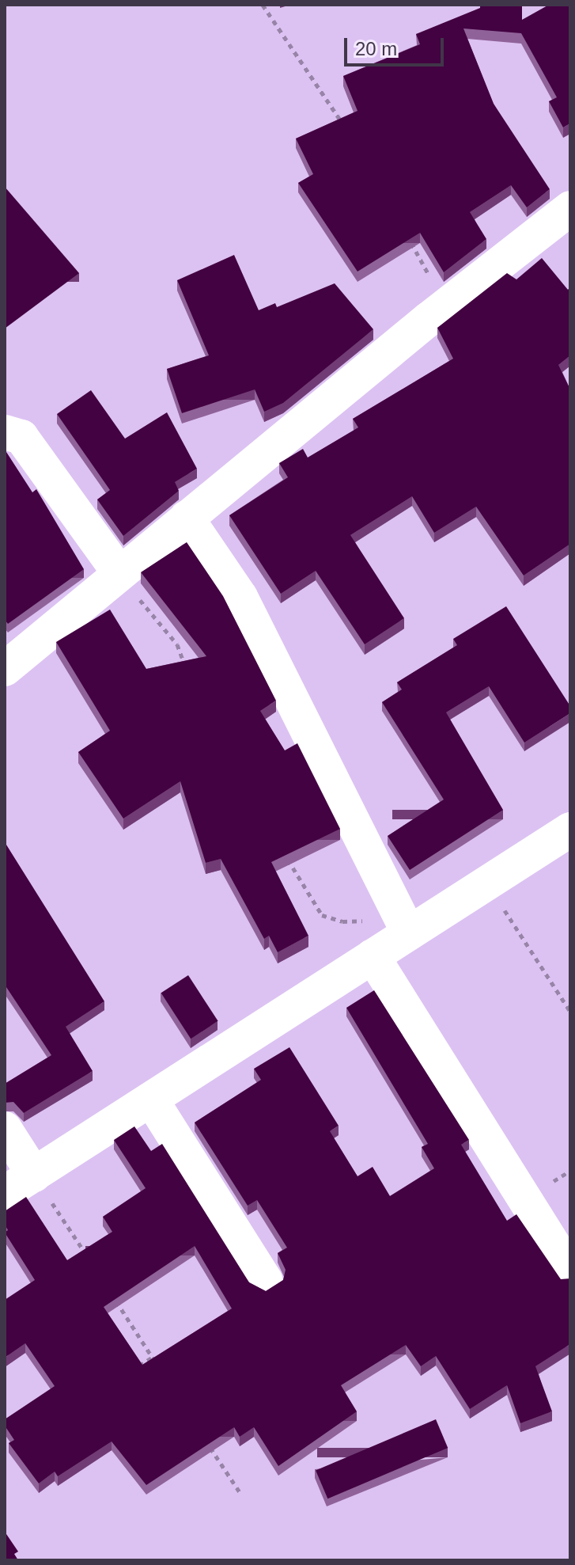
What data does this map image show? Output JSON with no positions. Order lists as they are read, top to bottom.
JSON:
{
  "scale_bar": "20 m"
}
